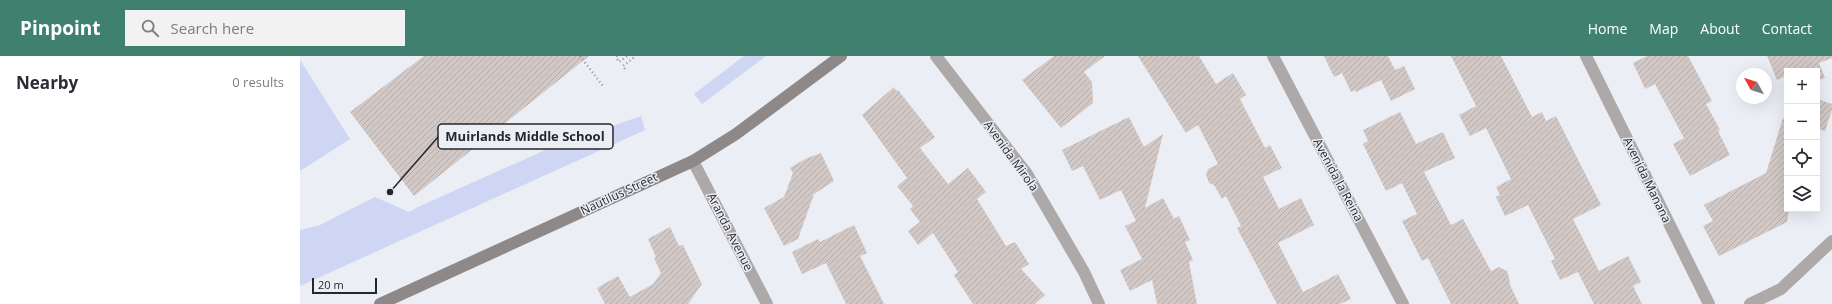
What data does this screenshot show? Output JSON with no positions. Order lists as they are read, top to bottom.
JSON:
{
  "streets": {
    "main road": ["Nautilus Street"],
    "street": [
      "Avenida Mirola",
      "Avenida la Reina",
      "Avenida Manana",
      "Aranda Avenue"
    ]
  },
  "crossings": [
    ["Nautilus Street", "Aranda Avenue"]
  ],
  "places": ["Muirlands Middle School"],
  "scale_bar": "20 m",
  "north": "top left",
  "page": {
    "header": "Pinpoint",
    "search": "Search here",
    "nav": [
      "Home",
      "Map",
      "About",
      "Contact"
    ],
    "heading": ["Nearby", "0 results"],
    "map_buttons": ["+", "−"],
    "scale": "20 m"
  }
}
